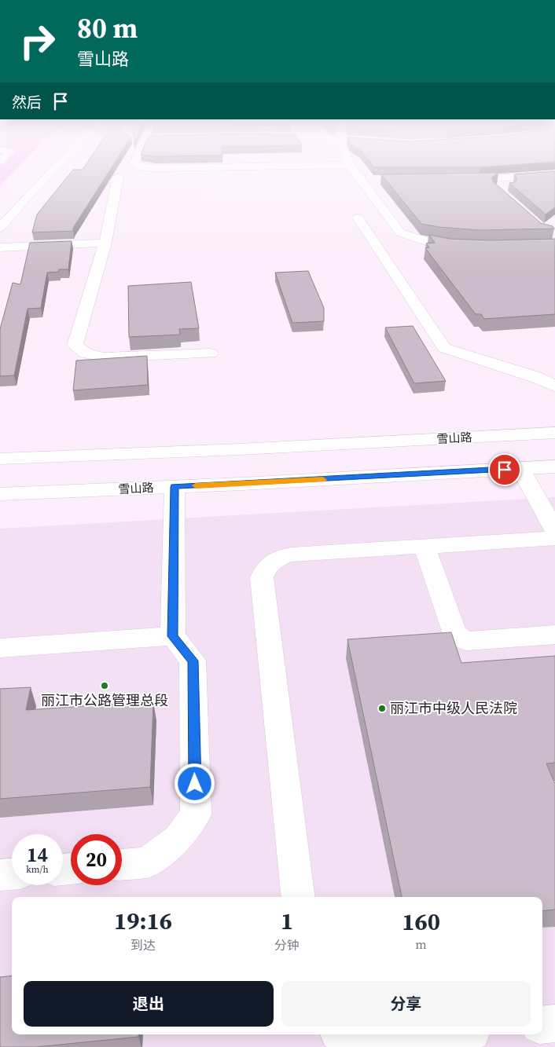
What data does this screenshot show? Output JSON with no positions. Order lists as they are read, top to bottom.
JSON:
{
  "streets": {
    "main road": ["雪山路"]
  },
  "places": ["丽江市公路管理总段", "丽江市中级人民法院"],
  "page": {
    "turn": ["80 m", "雪山路"],
    "then": "然后",
    "speed": "14 km/h",
    "limit": "20",
    "eta": [
      "19:16",
      "到达",
      "1",
      "分钟",
      "160",
      "m"
    ],
    "buttons": ["退出", "分享"]
  }
}
